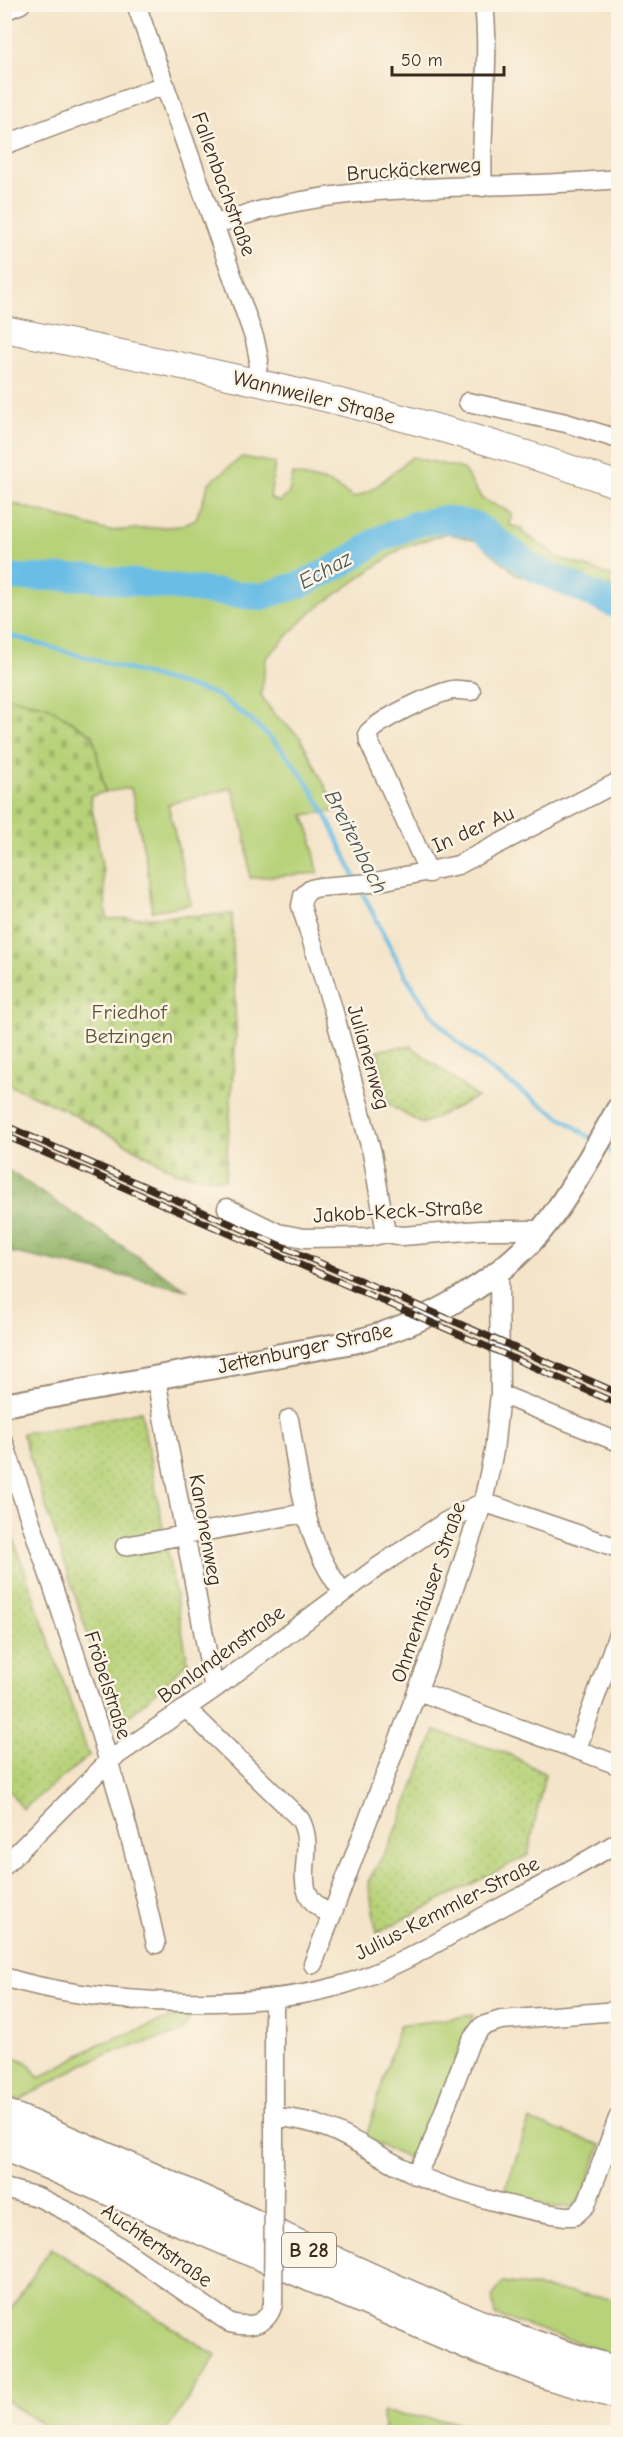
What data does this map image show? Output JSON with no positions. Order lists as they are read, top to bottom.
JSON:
{
  "streets": {
    "highway": ["B 28"],
    "main road": ["Wannweiler Straße"],
    "street": [
      "Bruckäckerweg",
      "Fallenbachstraße",
      "In der Au",
      "Julianenweg",
      "Jakob-Keck-Straße",
      "Jettenburger Straße",
      "Kanonenweg",
      "Ohmenhäuser Straße",
      "Bonlandenstraße",
      "Fröbelstraße",
      "Julius-Kemmler-Straße",
      "Auchtertstraße"
    ]
  },
  "crossings": [
    ["Bruckäckerweg", "Fallenbachstraße"],
    ["Fallenbachstraße", "Wannweiler Straße"],
    ["In der Au", "Julianenweg"],
    ["Julianenweg", "Jakob-Keck-Straße"],
    ["Jakob-Keck-Straße", "Jettenburger Straße"],
    ["Jettenburger Straße", "Kanonenweg"],
    ["Jettenburger Straße", "Ohmenhäuser Straße"],
    ["Kanonenweg", "Bonlandenstraße"],
    ["Ohmenhäuser Straße", "Bonlandenstraße"],
    ["Bonlandenstraße", "Fröbelstraße"]
  ],
  "water": ["Echaz", "Breitenbach"],
  "parks": ["Friedhof Betzingen"],
  "scale_bar": "50 m"
}
